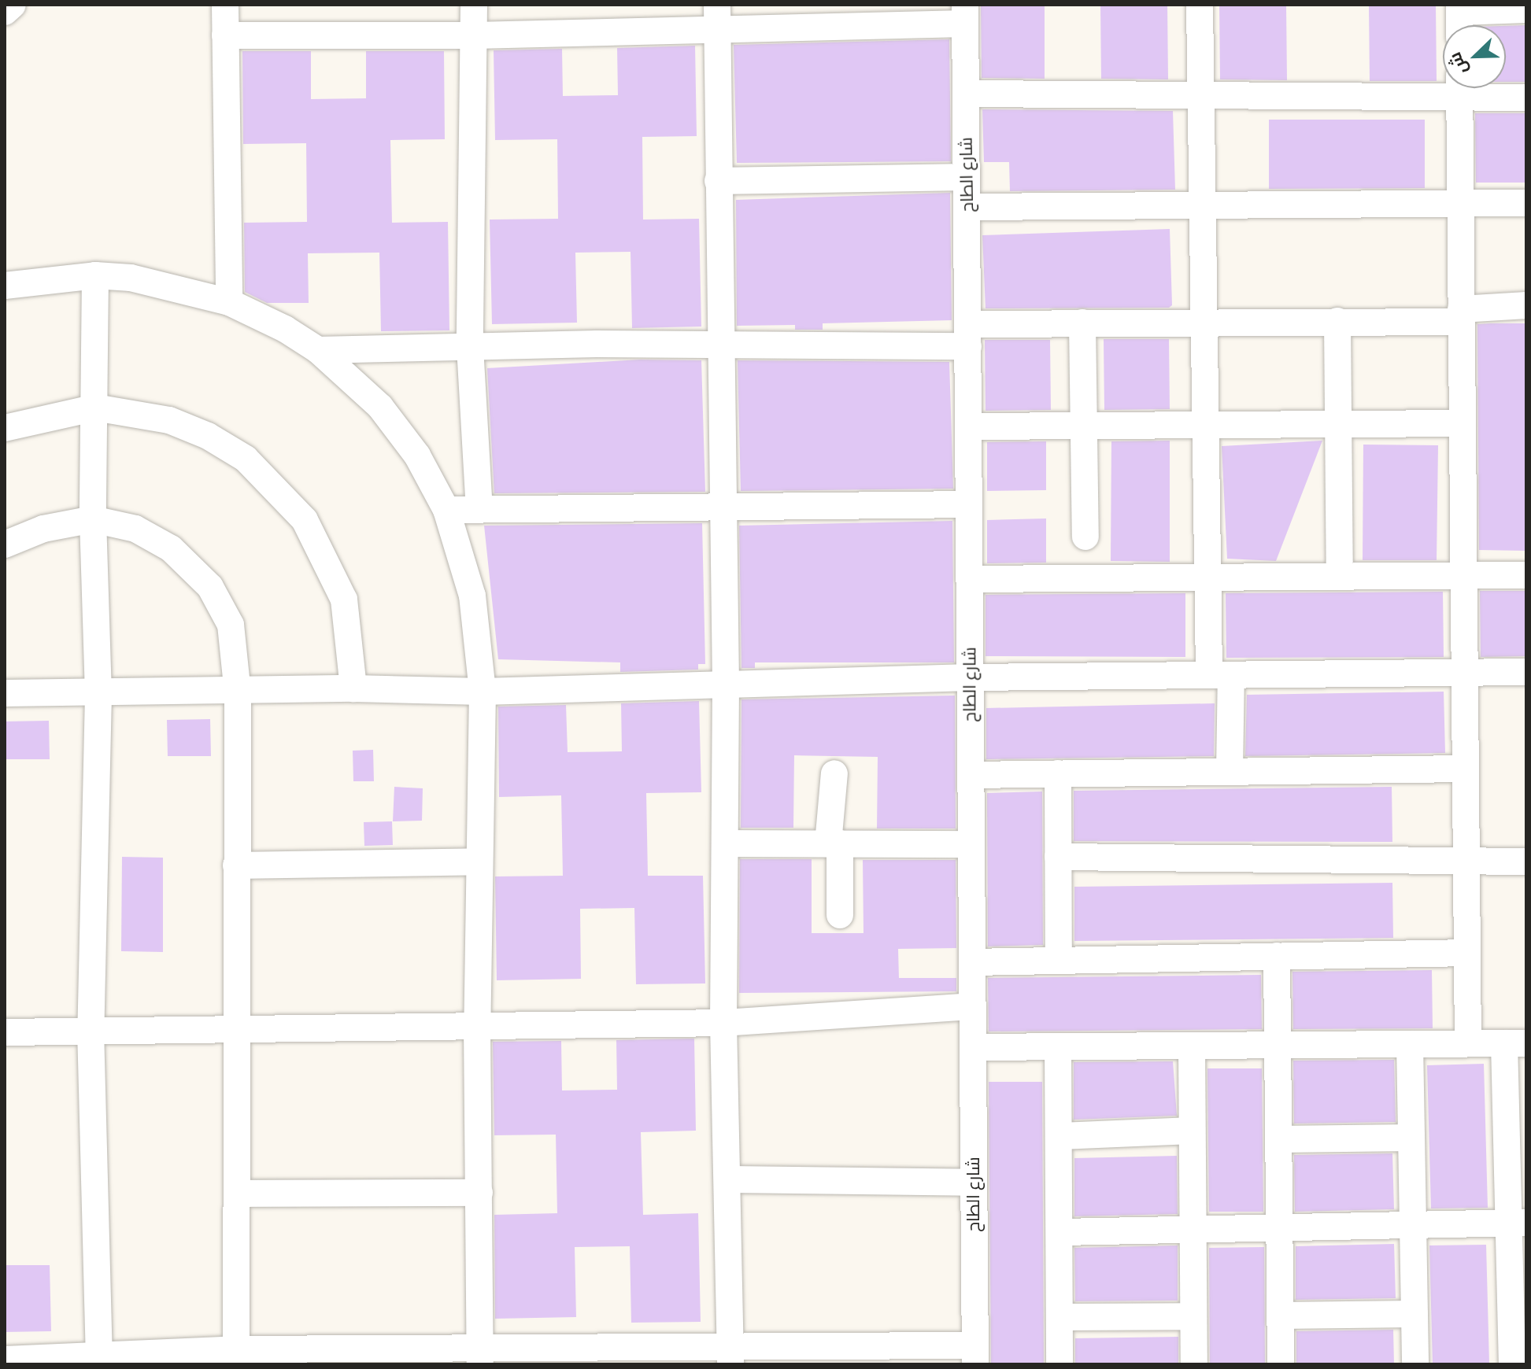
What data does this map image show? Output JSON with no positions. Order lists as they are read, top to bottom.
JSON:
{
  "streets": {
    "street": ["شارع الطاح"]
  },
  "north": "bottom left"
}
